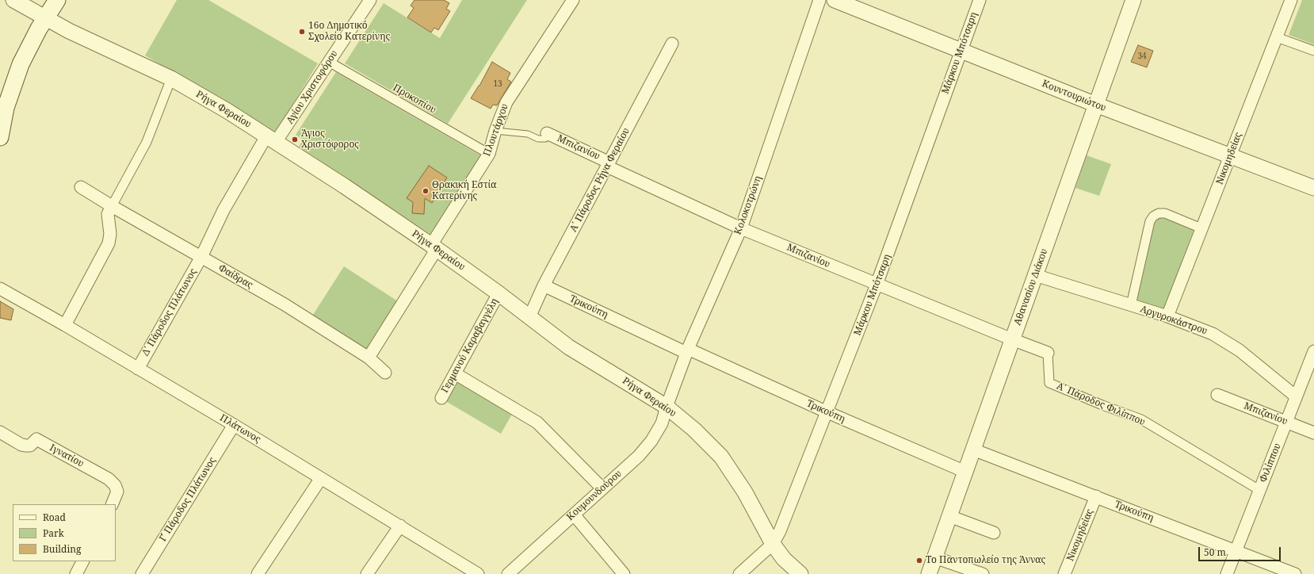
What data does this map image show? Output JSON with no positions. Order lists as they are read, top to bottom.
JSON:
{
  "streets": {
    "street": [
      "Μάρκου Μπότσαρη",
      "Αγίου Χριστοφόρου",
      "Κουντουριώτου",
      "Προκοπίου",
      "Ρήγα Φεραίου",
      "Πλουτάρχου",
      "Μπιζανίου",
      "Νικομηδείας",
      "Α΄ Πάροδος Ρήγα Φεραίου",
      "Κολοκοτρώνη",
      "Φαίδρας",
      "Αθανασίου Διάκου",
      "Τρικούπη",
      "Δ΄ Πάροδος Πλάτωνος",
      "Αργυροκάστρου",
      "Γερμανού Καραβαγγέλη",
      "Α΄ Πάροδος Φιλίππου",
      "Πλάτωνος",
      "Ιγνατίου",
      "Φιλίππου",
      "Κουμουνδούρου",
      "Γ΄ Πάροδος Πλάτωνος"
    ]
  },
  "crossings": [
    ["Μάρκου Μπότσαρη", "Κουντουριώτου"],
    ["Μάρκου Μπότσαρη", "Ρήγα Φεραίου"],
    ["Μάρκου Μπότσαρη", "Μπιζανίου"],
    ["Μάρκου Μπότσαρη", "Τρικούπη"],
    ["Αγίου Χριστοφόρου", "Προκοπίου"],
    ["Αγίου Χριστοφόρου", "Ρήγα Φεραίου"],
    ["Αγίου Χριστοφόρου", "Φαίδρας"],
    ["Αγίου Χριστοφόρου", "Δ΄ Πάροδος Πλάτωνος"],
    ["Κουντουριώτου", "Νικομηδείας"],
    ["Κουντουριώτου", "Αθανασίου Διάκου"],
    ["Προκοπίου", "Πλουτάρχου"],
    ["Ρήγα Φεραίου", "Πλουτάρχου"],
    ["Ρήγα Φεραίου", "Α΄ Πάροδος Ρήγα Φεραίου"],
    ["Ρήγα Φεραίου", "Κολοκοτρώνη"],
    ["Ρήγα Φεραίου", "Γερμανού Καραβαγγέλη"],
    ["Ρήγα Φεραίου", "Κουμουνδούρου"],
    ["Πλουτάρχου", "Φαίδρας"],
    ["Μπιζανίου", "Α΄ Πάροδος Ρήγα Φεραίου"],
    ["Μπιζανίου", "Κολοκοτρώνη"],
    ["Μπιζανίου", "Αθανασίου Διάκου"],
    ["Μπιζανίου", "Α΄ Πάροδος Φιλίππου"],
    ["Μπιζανίου", "Φιλίππου"],
    ["Νικομηδείας", "Τρικούπη"],
    ["Νικομηδείας", "Αργυροκάστρου"],
    ["Α΄ Πάροδος Ρήγα Φεραίου", "Τρικούπη"],
    ["Κολοκοτρώνη", "Τρικούπη"],
    ["Κολοκοτρώνη", "Κουμουνδούρου"],
    ["Φαίδρας", "Δ΄ Πάροδος Πλάτωνος"],
    ["Αθανασίου Διάκου", "Τρικούπη"],
    ["Αθανασίου Διάκου", "Αργυροκάστρου"],
    ["Αθανασίου Διάκου", "Α΄ Πάροδος Φιλίππου"],
    ["Τρικούπη", "Φιλίππου"],
    ["Δ΄ Πάροδος Πλάτωνος", "Πλάτωνος"],
    ["Αργυροκάστρου", "Φιλίππου"],
    ["Α΄ Πάροδος Φιλίππου", "Φιλίππου"],
    ["Πλάτωνος", "Γ΄ Πάροδος Πλάτωνος"]
  ],
  "places": [
    "16ο Δημοτικό Σχολείο Κατερίνης",
    "Άγιος Χριστόφορος",
    "Θρακική Εστία Κατερίνης",
    "Το Παντοπωλείο της Άννας"
  ],
  "house_numbers": ["34", "13"],
  "legend": ["Road", "Park", "Building"],
  "scale_bar": "50 m"
}
